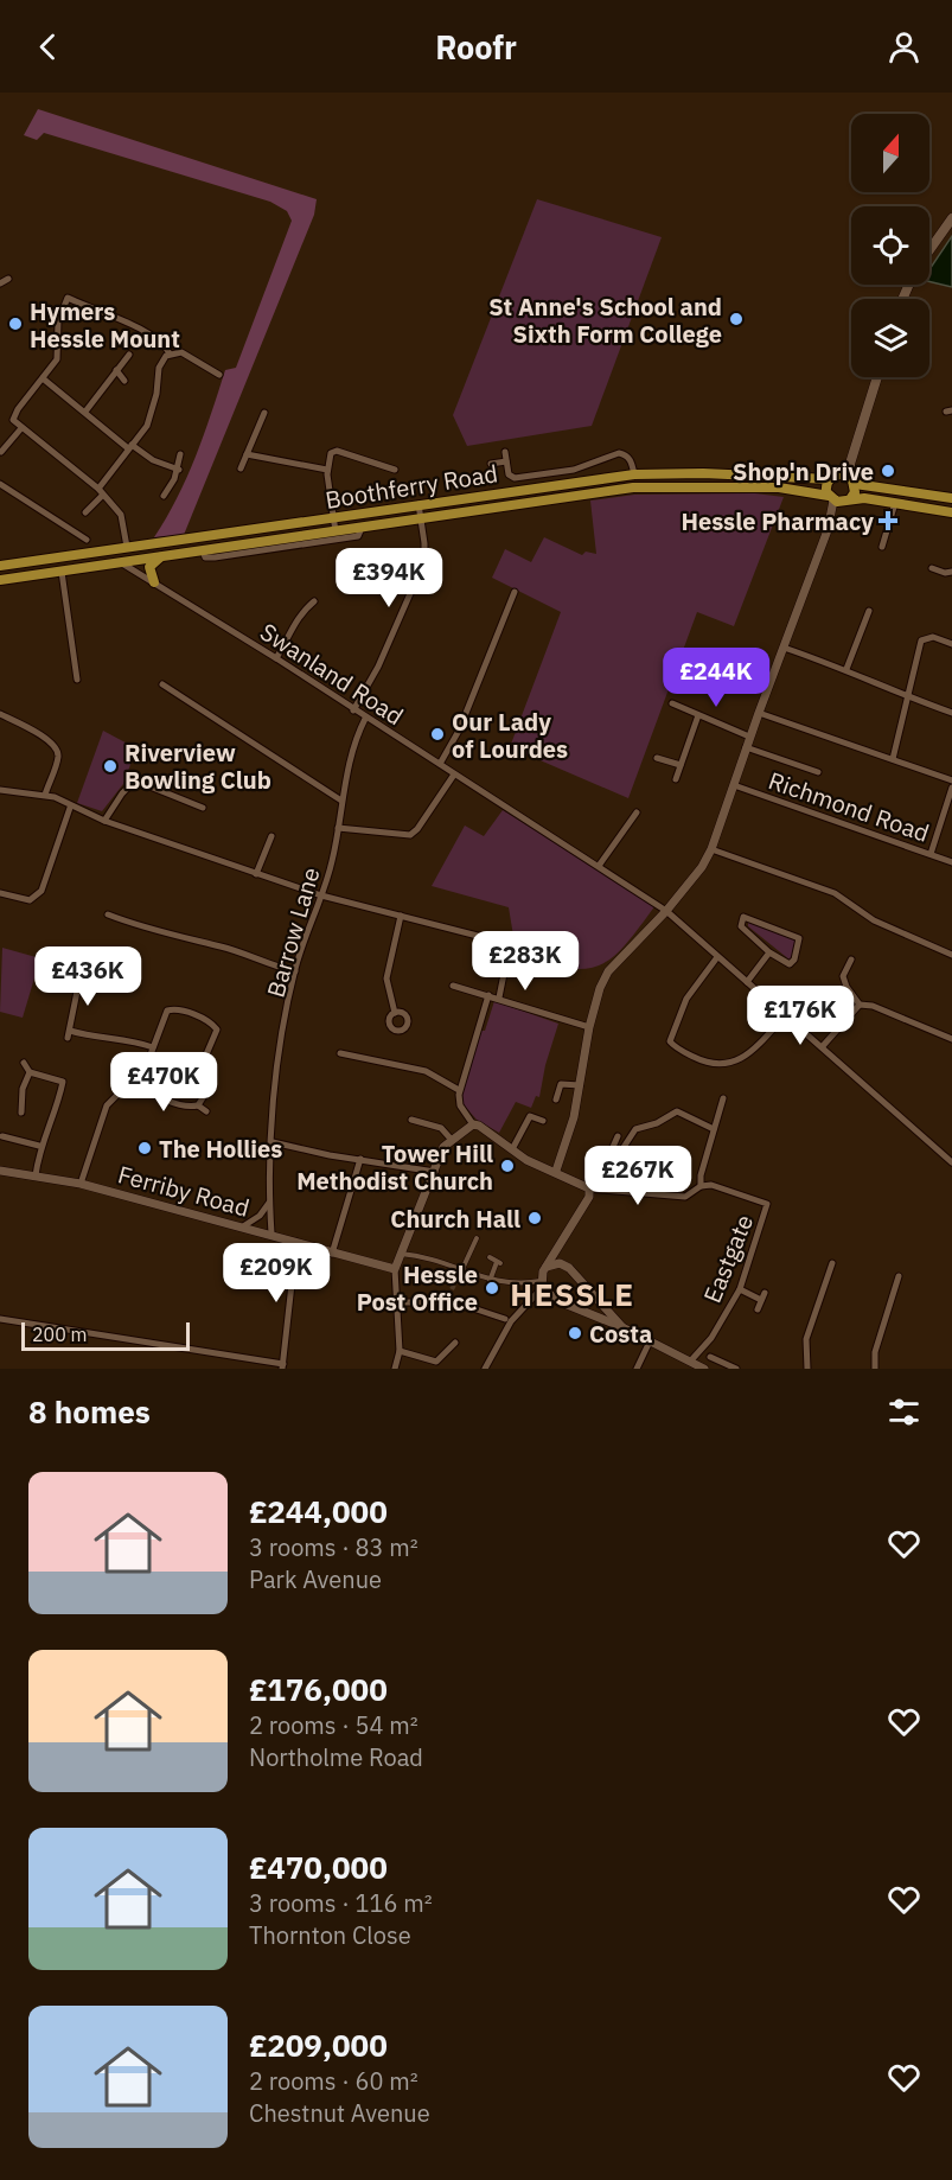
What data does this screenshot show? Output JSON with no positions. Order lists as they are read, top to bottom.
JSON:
{
  "streets": {
    "main road": ["Boothferry Road"],
    "street": [
      "Swanland Road",
      "Richmond Road",
      "Barrow Lane",
      "Ferriby Road",
      "Eastgate"
    ]
  },
  "crossings": [
    ["Boothferry Road", "Swanland Road"],
    ["Swanland Road", "Barrow Lane"],
    ["Barrow Lane", "Ferriby Road"]
  ],
  "districts": ["HESSLE"],
  "places": {
    "other": [
      "St Anne's School and Sixth Form College",
      "Hymers Hessle Mount",
      "Shop'n Drive",
      "Our Lady of Lourdes",
      "Riverview Bowling Club",
      "The Hollies",
      "Tower Hill Methodist Church",
      "Church Hall",
      "Hessle Post Office",
      "Costa"
    ],
    "health": ["Hessle Pharmacy"]
  },
  "scale_bar": "200 m",
  "north": "top",
  "page": {
    "header": "Roofr",
    "price": [
      "£394K",
      "£244K",
      "£283K",
      "£436K",
      "£176K",
      "£470K",
      "£267K",
      "£209K"
    ],
    "scale": "200 m",
    "heading": "8 homes",
    "list": [
      {
        "name": "£244,000",
        "note": "3 rooms · 83 m² · Park Avenue"
      },
      {
        "name": "£176,000",
        "note": "2 rooms · 54 m² · Northolme Road"
      },
      {
        "name": "£470,000",
        "note": "3 rooms · 116 m² · Thornton Close"
      },
      {
        "name": "£209,000",
        "note": "2 rooms · 60 m² · Chestnut Avenue"
      }
    ]
  }
}
